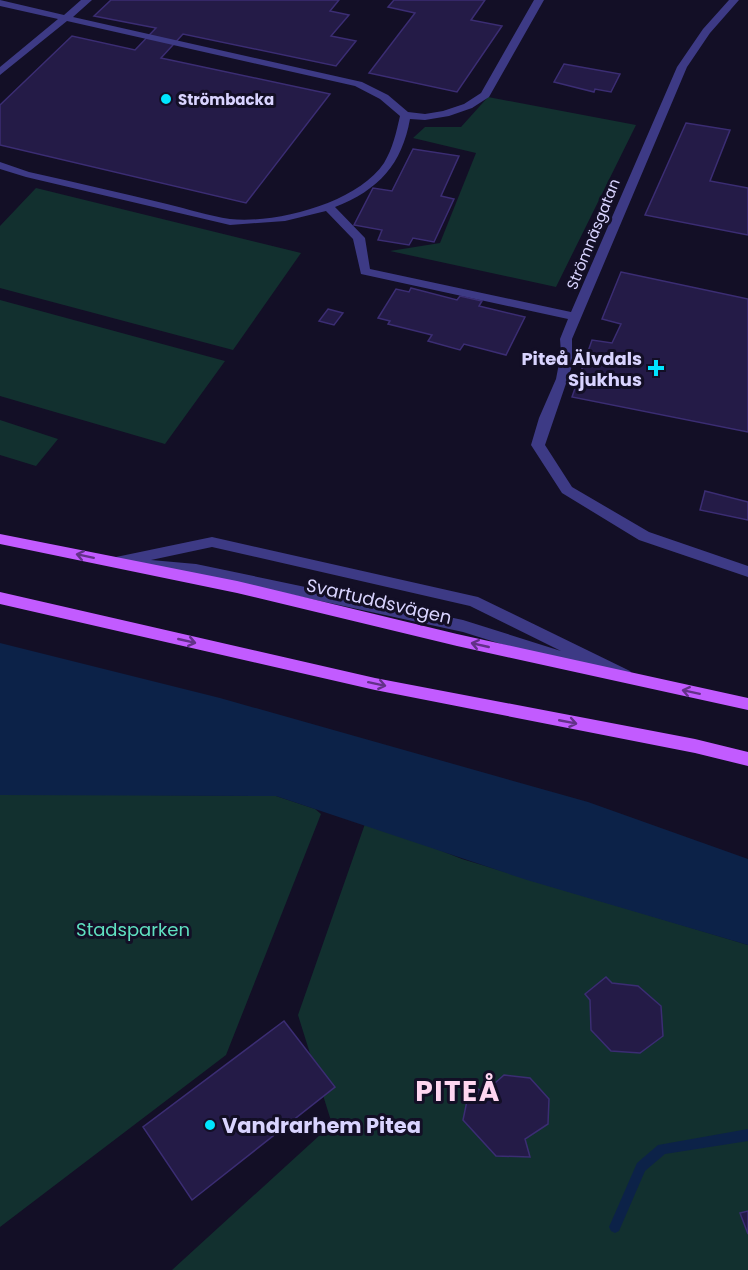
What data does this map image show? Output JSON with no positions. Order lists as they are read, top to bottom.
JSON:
{
  "streets": {
    "main road": ["Svartuddsvägen"],
    "street": ["Strömnäsgatan"]
  },
  "districts": ["PITEÅ"],
  "parks": ["Stadsparken"],
  "places": {
    "other": ["Strömbacka", "Vandrarhem Pitea"],
    "health": ["Piteå Älvdals Sjukhus"]
  }
}
